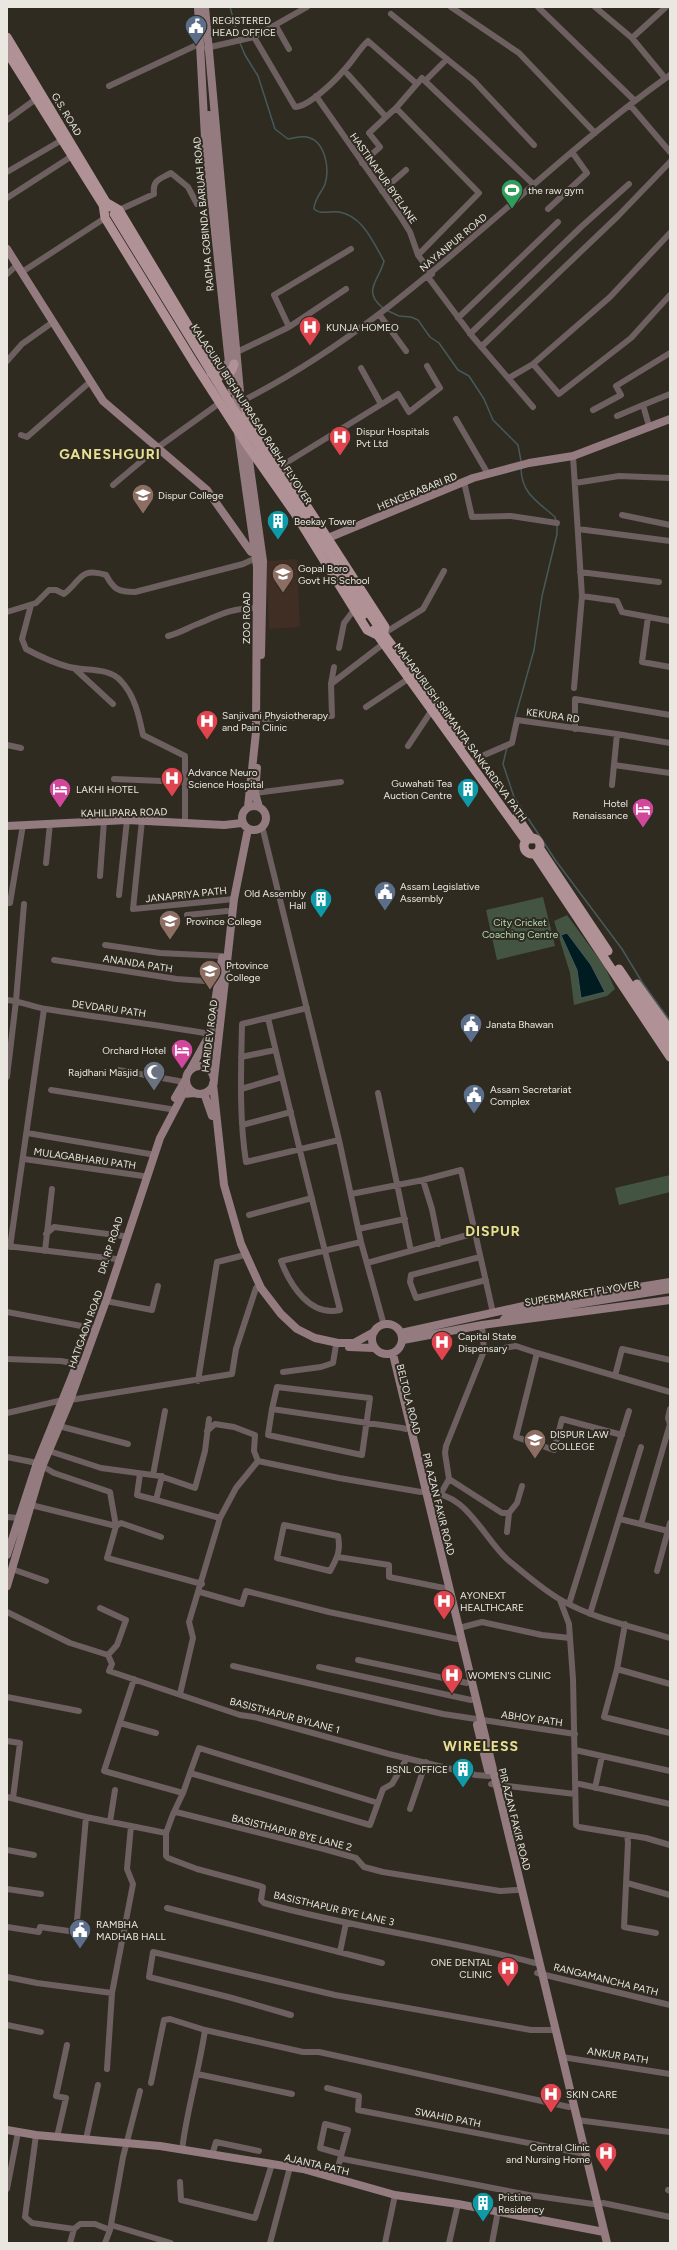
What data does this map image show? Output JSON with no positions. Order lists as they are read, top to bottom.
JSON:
{
  "streets": {
    "main road": [
      "G.S. ROAD",
      "RADHA GOBINDA BARUAH ROAD",
      "KALAGURU BISHNUPRASAD RABHA FLYOVER",
      "HENGERABARI RD",
      "ZOO ROAD",
      "MAHAPURUSH SRIMANTA SANKARDEVA PATH",
      "KAHILIPARA ROAD",
      "HARIDEV ROAD",
      "DR. RP ROAD",
      "SUPERMARKET FLYOVER",
      "HATIGAON ROAD",
      "BELTOLA ROAD",
      "PIR AZAN FAKIR ROAD",
      "AJANTA PATH"
    ],
    "street": [
      "HASTINAPUR BYELANE",
      "NAYANPUR ROAD",
      "KEKURA RD",
      "JANAPRIYA PATH",
      "ANANDA PATH",
      "DEVDARU PATH",
      "MULAGABHARU PATH",
      "BASISTHAPUR BYLANE 1",
      "ABHOY PATH",
      "BASISTHAPUR BYE LANE 2",
      "BASISTHAPUR BYE LANE 3",
      "RANGAMANCHA PATH",
      "ANKUR PATH",
      "SWAHID PATH"
    ]
  },
  "crossings": [
    ["G.S. ROAD", "KALAGURU BISHNUPRASAD RABHA FLYOVER"],
    ["HASTINAPUR BYELANE", "NAYANPUR ROAD"],
    ["RADHA GOBINDA BARUAH ROAD", "NAYANPUR ROAD"],
    ["KALAGURU BISHNUPRASAD RABHA FLYOVER", "MAHAPURUSH SRIMANTA SANKARDEVA PATH"],
    ["ZOO ROAD", "KAHILIPARA ROAD"],
    ["ZOO ROAD", "HARIDEV ROAD"],
    ["KEKURA RD", "MAHAPURUSH SRIMANTA SANKARDEVA PATH"],
    ["KAHILIPARA ROAD", "JANAPRIYA PATH"],
    ["KAHILIPARA ROAD", "HARIDEV ROAD"],
    ["JANAPRIYA PATH", "HARIDEV ROAD"],
    ["ANANDA PATH", "HARIDEV ROAD"],
    ["DEVDARU PATH", "HARIDEV ROAD"],
    ["HARIDEV ROAD", "DR. RP ROAD"],
    ["HARIDEV ROAD", "HATIGAON ROAD"],
    ["MULAGABHARU PATH", "DR. RP ROAD"],
    ["DR. RP ROAD", "HATIGAON ROAD"],
    ["BELTOLA ROAD", "PIR AZAN FAKIR ROAD"],
    ["PIR AZAN FAKIR ROAD", "BASISTHAPUR BYLANE 1"],
    ["PIR AZAN FAKIR ROAD", "ABHOY PATH"],
    ["PIR AZAN FAKIR ROAD", "BASISTHAPUR BYE LANE 2"],
    ["PIR AZAN FAKIR ROAD", "BASISTHAPUR BYE LANE 3"],
    ["PIR AZAN FAKIR ROAD", "RANGAMANCHA PATH"],
    ["PIR AZAN FAKIR ROAD", "ANKUR PATH"],
    ["PIR AZAN FAKIR ROAD", "SWAHID PATH"],
    ["PIR AZAN FAKIR ROAD", "AJANTA PATH"]
  ],
  "districts": ["GANESHGURI", "DISPUR", "WIRELESS"],
  "parks": ["City Cricket Coaching Centre"],
  "places": {
    "public building": [
      "REGISTERED HEAD OFFICE",
      "Assam Legislative Assembly",
      "Janata Bhawan",
      "Assam Secretariat Complex",
      "RAMBHA MADHAB HALL"
    ],
    "sports": ["the raw gym"],
    "hospital": [
      "KUNJA HOMEO",
      "Dispur Hospitals Pvt Ltd",
      "Sanjivani Physiotherapy and Pain Clinic",
      "Advance Neuro Science Hospital",
      "Capital State Dispensary",
      "AYONEXT HEALTHCARE",
      "WOMEN'S CLINIC",
      "ONE DENTAL CLINIC",
      "SKIN CARE",
      "Central Clinic and Nursing Home"
    ],
    "school or university": [
      "Dispur College",
      "Gopal Boro Govt HS School",
      "Province College",
      "Prtovince College",
      "DISPUR LAW COLLEGE"
    ],
    "building": [
      "Beekay Tower",
      "Guwahati Tea Auction Centre",
      "Old Assembly Hall",
      "BSNL OFFICE",
      "Pristine Residency"
    ],
    "hotel": ["LAKHI HOTEL", "Hotel Renaissance", "Orchard Hotel"],
    "mosque": ["Rajdhani Masjid"]
  }
}
